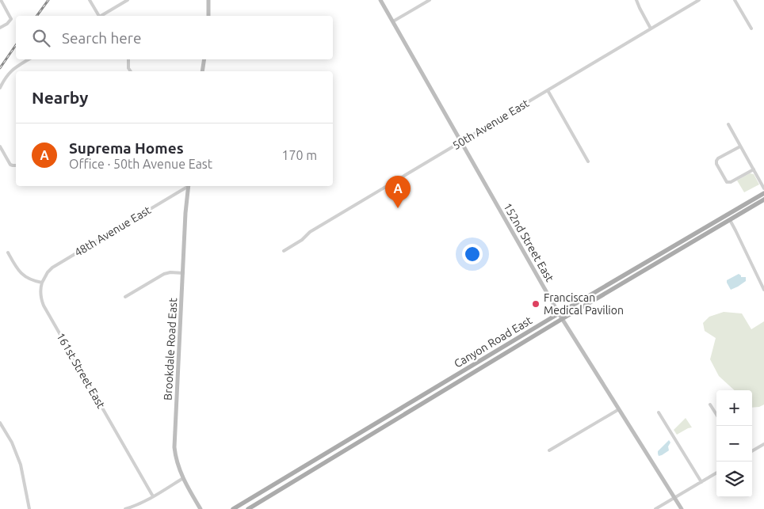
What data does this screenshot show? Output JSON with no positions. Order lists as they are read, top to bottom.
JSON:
{
  "streets": {
    "main road": ["Canyon Road East"],
    "street": [
      "50th Avenue East",
      "48th Avenue East",
      "152nd Street East",
      "Brookdale Road East",
      "161st Street East"
    ]
  },
  "crossings": [
    ["50th Avenue East", "152nd Street East"],
    ["48th Avenue East", "161st Street East"],
    ["152nd Street East", "Canyon Road East"]
  ],
  "places": ["Franciscan Medical Pavilion"],
  "page": {
    "search": "Search here",
    "heading": "Nearby",
    "list": [
      {
        "mark": "A",
        "name": "Suprema Homes",
        "note": "Office · 50th Avenue East",
        "value": "170 m"
      }
    ],
    "pins": "A",
    "map_buttons": ["+", "−"]
  }
}
